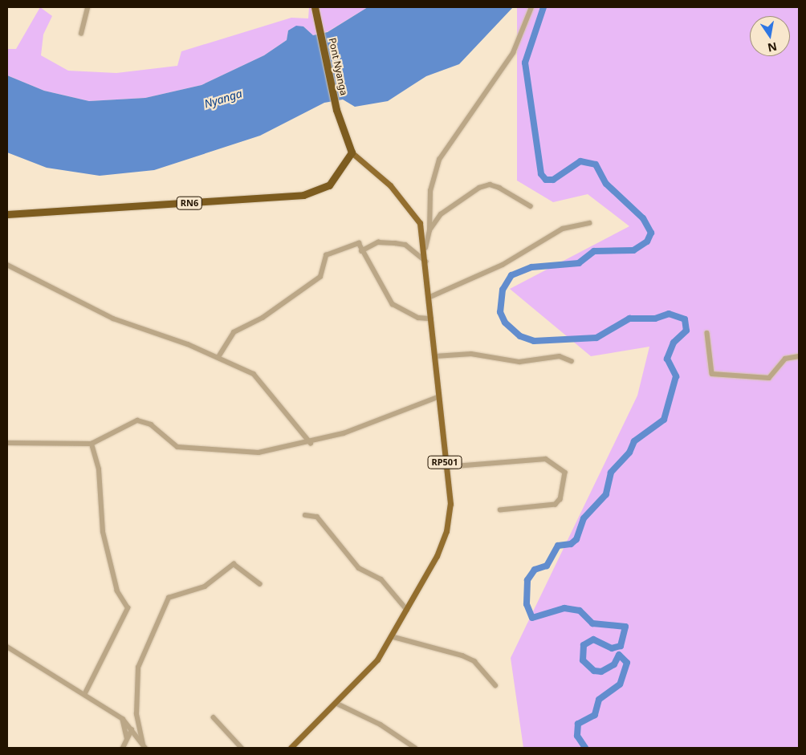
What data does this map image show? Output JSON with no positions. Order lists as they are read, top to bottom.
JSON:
{
  "streets": {
    "highway": ["Pont Nyanga", "RN6"],
    "main road": ["RP501"]
  },
  "crossings": [
    ["Pont Nyanga", "RN6"],
    ["Pont Nyanga", "RP501"],
    ["RN6", "RP501"]
  ],
  "water": ["Nyanga"],
  "north": "bottom"
}
